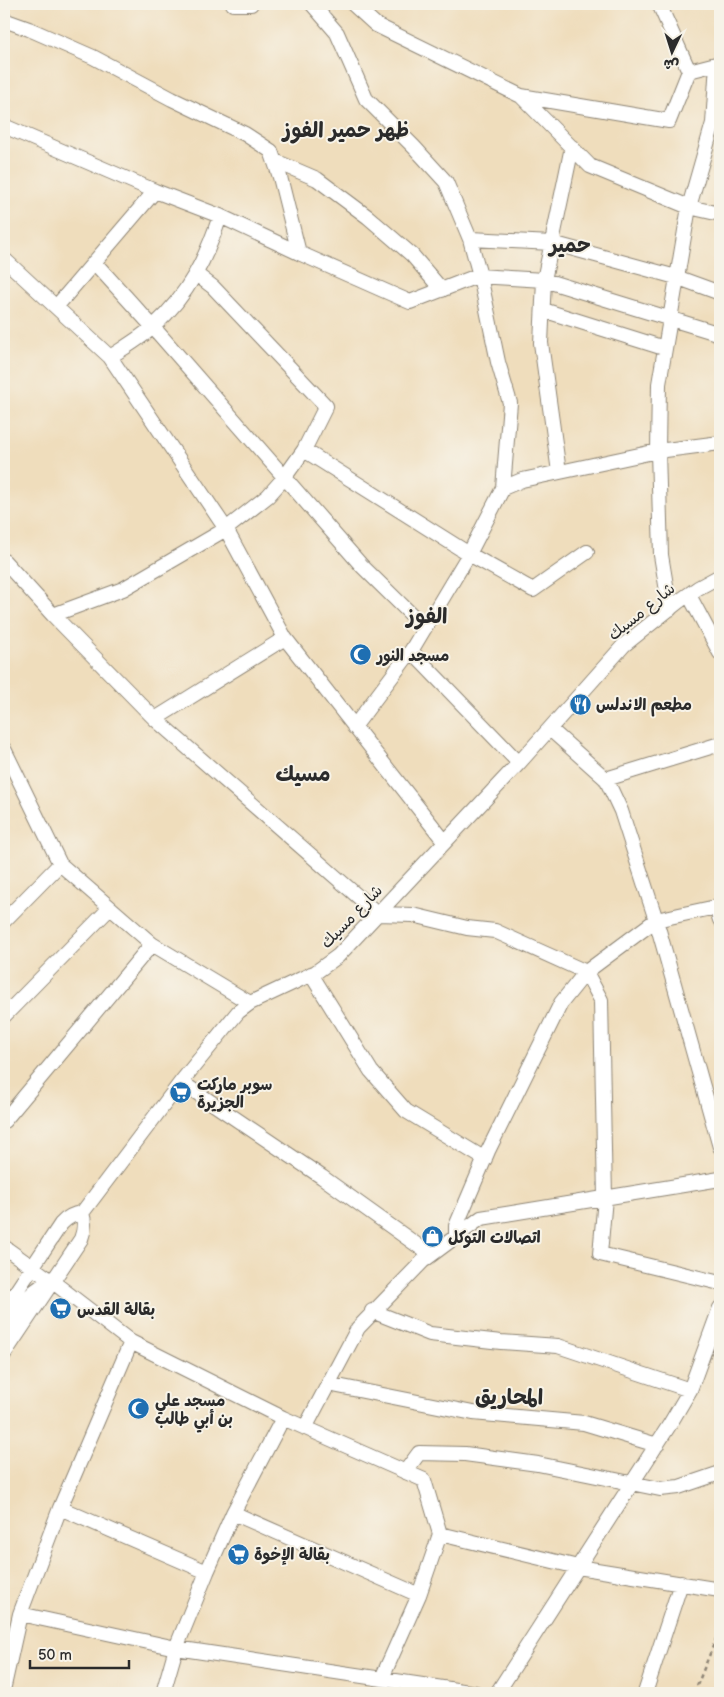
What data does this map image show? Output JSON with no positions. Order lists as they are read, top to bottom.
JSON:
{
  "streets": {
    "street": ["شارع مسيك"]
  },
  "districts": [
    "ظهر حمير الفوز",
    "حمير",
    "الفوز",
    "مسيك",
    "المحاريق"
  ],
  "places": {
    "mosque": ["مسجد النور", "مسجد علي بن أبي طالب"],
    "restaurant": ["مطعم الاندلس"],
    "supermarket": ["سوبر ماركت الجزيرة", "بقالة القدس", "بقالة الإخوة"],
    "shop": ["اتصالات التوكل"]
  },
  "scale_bar": "50 m",
  "north": "bottom"
}
